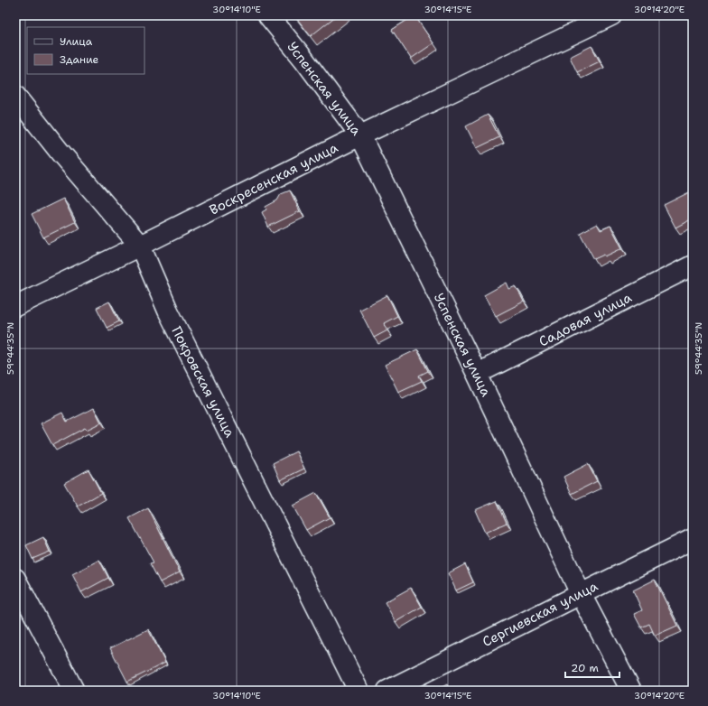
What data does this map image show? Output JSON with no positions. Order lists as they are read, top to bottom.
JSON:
{
  "streets": {
    "street": [
      "Успенская улица",
      "Воскресенская улица",
      "Садовая улица",
      "Покровская улица",
      "Сергиевская улица"
    ]
  },
  "crossings": [
    ["Успенская улица", "Воскресенская улица"],
    ["Успенская улица", "Садовая улица"],
    ["Успенская улица", "Сергиевская улица"],
    ["Воскресенская улица", "Покровская улица"]
  ],
  "legend": ["Улица", "Здание"],
  "scale_bar": "20 m",
  "coordinates": [
    "30°14'10\"E",
    "30°14'15\"E",
    "30°14'20\"E",
    "59°44'35\"N"
  ]
}
